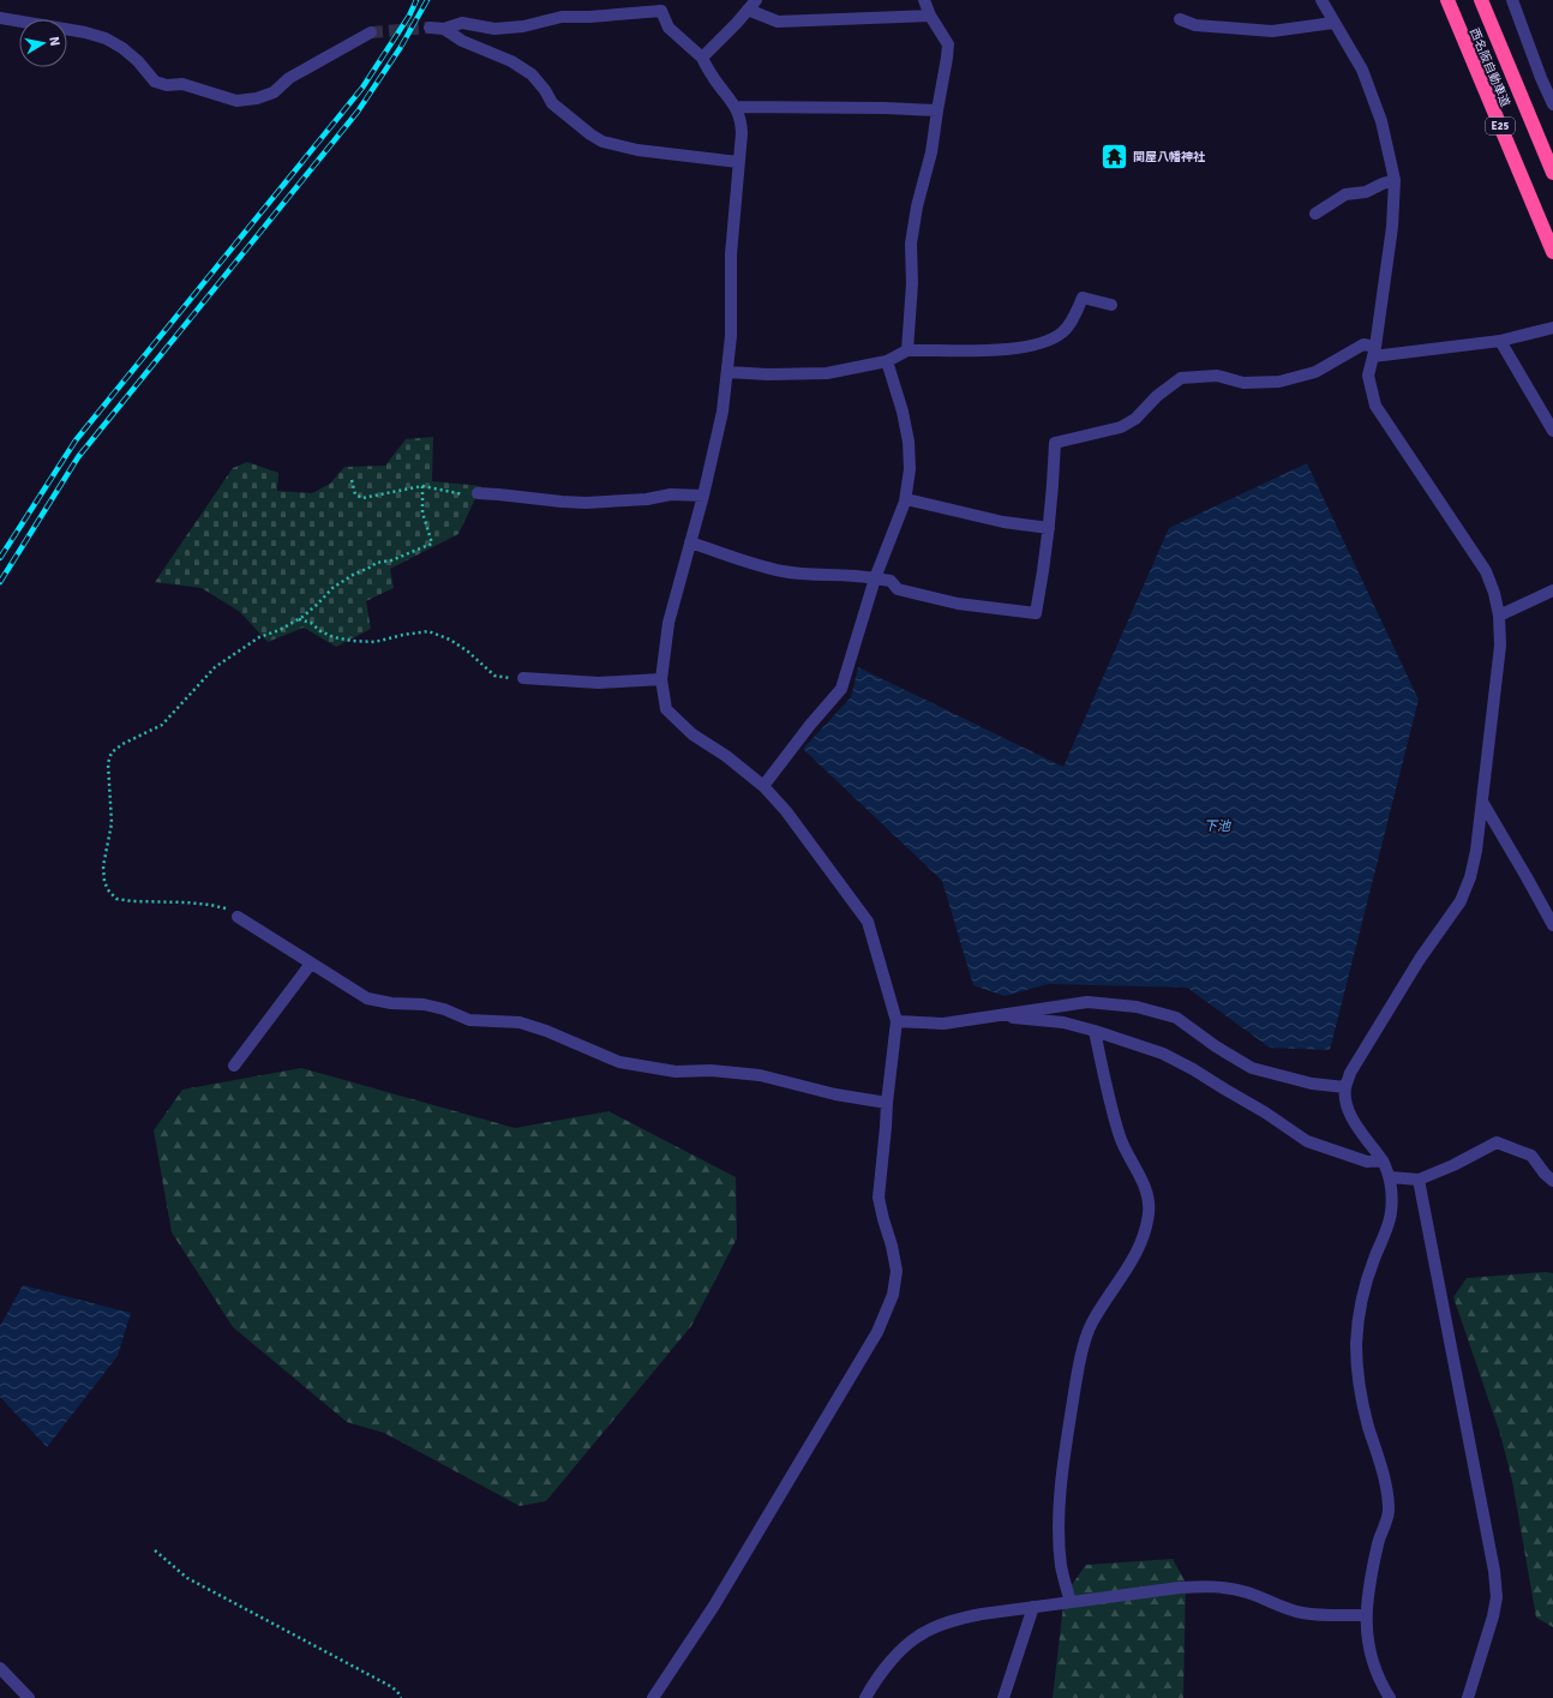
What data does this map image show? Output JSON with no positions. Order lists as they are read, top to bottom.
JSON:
{
  "streets": {
    "highway": ["西名阪自動車道", "E25"]
  },
  "water": ["下池"],
  "places": {
    "temple": ["関屋八幡神社"]
  },
  "north": "right"
}
